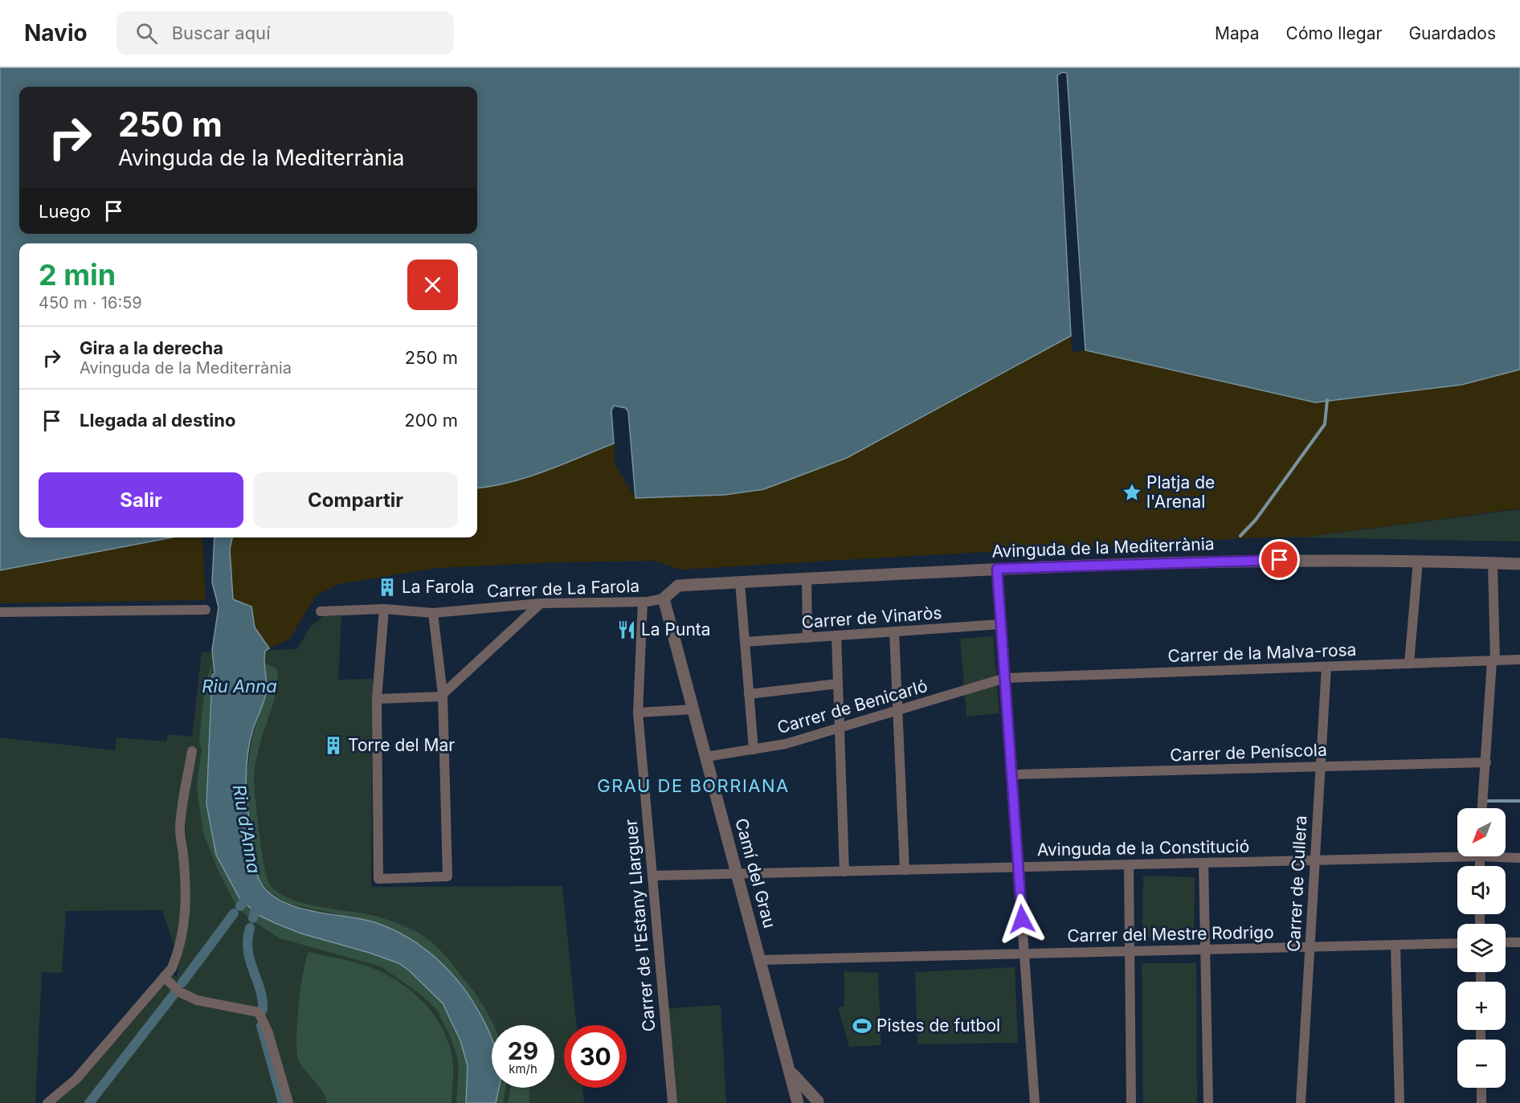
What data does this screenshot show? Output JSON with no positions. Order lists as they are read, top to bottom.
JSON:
{
  "streets": {
    "street": [
      "Avinguda de la Mediterrània",
      "Carrer de La Farola",
      "Carrer de Vinaròs",
      "Carrer de la Malva-rosa",
      "Carrer de Benicarló",
      "Carrer de Peníscola",
      "Avinguda de la Constitució",
      "Camí del Grau",
      "Carrer de Cullera",
      "Carrer de l'Estany Llarguer",
      "Carrer del Mestre Rodrigo"
    ]
  },
  "crossings": [
    ["Avinguda de la Mediterrània", "Carrer de La Farola"],
    ["Avinguda de la Mediterrània", "Camí del Grau"],
    ["Carrer de La Farola", "Camí del Grau"],
    ["Carrer de La Farola", "Carrer de l'Estany Llarguer"],
    ["Carrer de la Malva-rosa", "Carrer de Benicarló"],
    ["Carrer de la Malva-rosa", "Carrer de Cullera"],
    ["Carrer de Benicarló", "Camí del Grau"],
    ["Carrer de Peníscola", "Carrer de Cullera"],
    ["Avinguda de la Constitució", "Camí del Grau"],
    ["Avinguda de la Constitució", "Carrer de Cullera"],
    ["Avinguda de la Constitució", "Carrer de l'Estany Llarguer"],
    ["Camí del Grau", "Carrer del Mestre Rodrigo"],
    ["Carrer de Cullera", "Carrer del Mestre Rodrigo"]
  ],
  "districts": ["GRAU DE BORRIANA"],
  "water": ["Riu Anna", "Riu d'Anna"],
  "places": {
    "place": ["Platja de l'Arenal"],
    "building": ["La Farola", "Torre del Mar"],
    "restaurant": ["La Punta"],
    "sports": ["Pistes de futbol"]
  },
  "north": "bottom left",
  "page": {
    "header": "Navio",
    "search": "Buscar aquí",
    "nav": ["Mapa", "Cómo llegar", "Guardados"],
    "turn": ["250 m", "Avinguda de la Mediterrània"],
    "then": "Luego",
    "heading": ["2 min", "450 m · 16:59"],
    "list": [
      {
        "name": "Gira a la derecha",
        "note": "Avinguda de la Mediterrània",
        "value": "250 m"
      },
      {
        "name": "Llegada al destino",
        "value": "200 m"
      }
    ],
    "buttons": ["Salir", "Compartir"],
    "map_buttons": ["+", "−"],
    "speed": "29 km/h",
    "limit": "30"
  }
}
